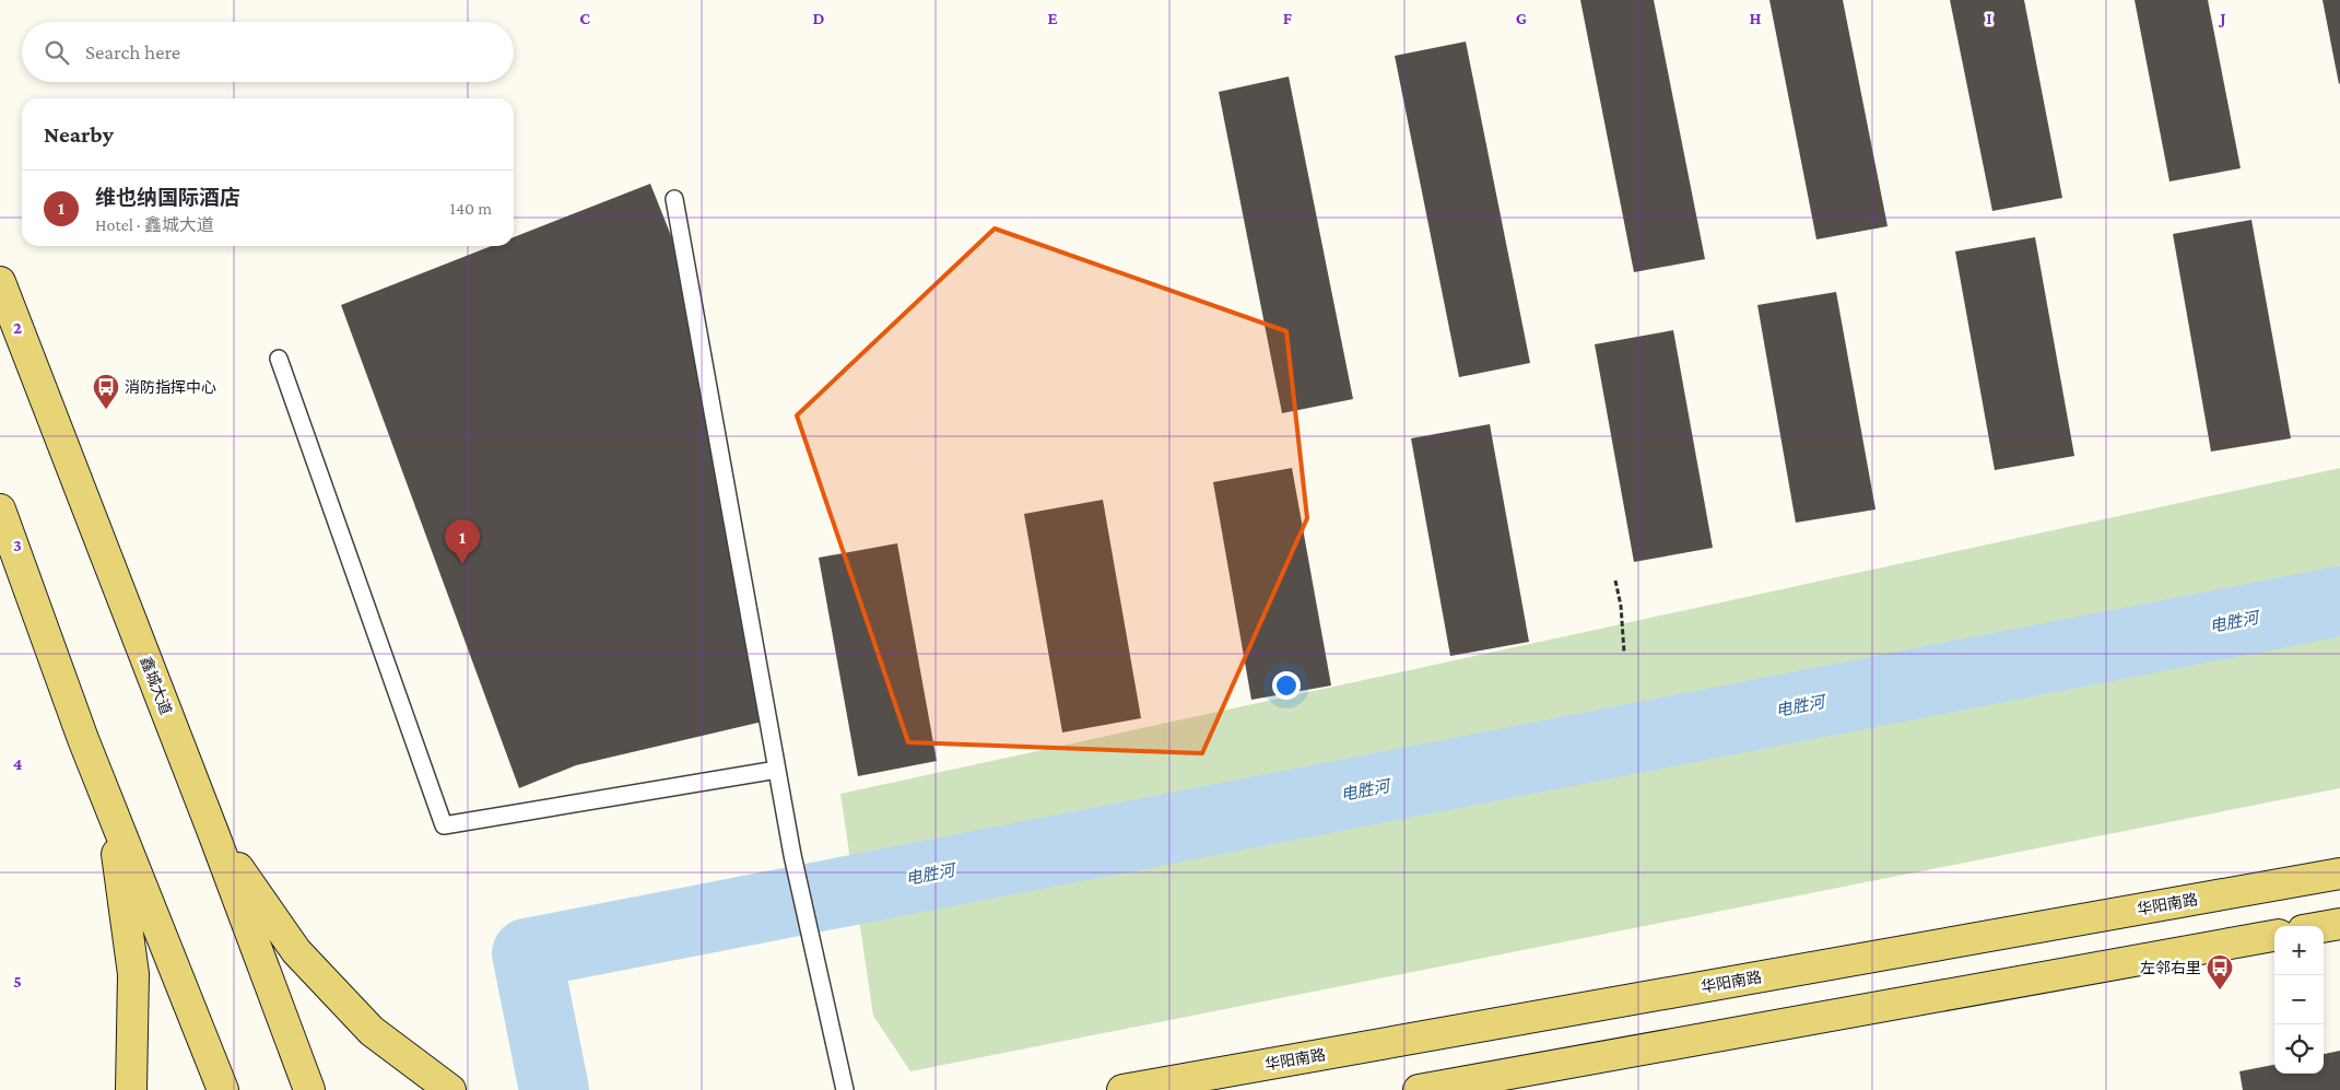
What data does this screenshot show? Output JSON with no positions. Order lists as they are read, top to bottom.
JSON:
{
  "streets": {
    "main road": ["鑫城大道", "华阳南路"]
  },
  "water": ["电胜河"],
  "places": {
    "bus stop": ["消防指挥中心", "左邻右里"]
  },
  "page": {
    "search": "Search here",
    "heading": "Nearby",
    "list": [
      {
        "mark": "1",
        "name": "维也纳国际酒店",
        "note": "Hotel · 鑫城大道",
        "value": "140 m"
      }
    ],
    "pins": "1",
    "map_buttons": ["+", "−"]
  },
  "grid": {
    "columns": [
      "C",
      "D",
      "E",
      "F",
      "G",
      "H",
      "I",
      "J"
    ],
    "rows": [
      "2",
      "3",
      "4",
      "5"
    ]
  }
}
